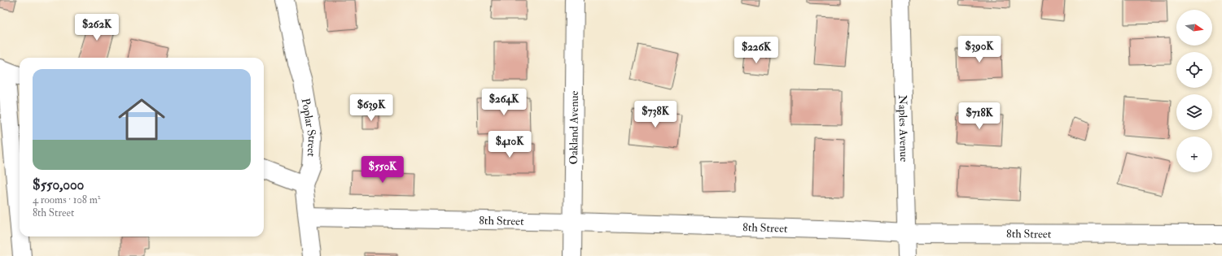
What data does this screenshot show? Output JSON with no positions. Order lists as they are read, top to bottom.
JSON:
{
  "streets": {
    "street": [
      "Poplar Street",
      "Oakland Avenue",
      "Naples Avenue",
      "8th Street"
    ]
  },
  "crossings": [
    ["Poplar Street", "8th Street"],
    ["Oakland Avenue", "8th Street"],
    ["Naples Avenue", "8th Street"]
  ],
  "north": "right",
  "page": {
    "map_buttons": "+",
    "price": [
      "$262K",
      "$390K",
      "$226K",
      "$264K",
      "$639K",
      "$738K",
      "$718K",
      "$410K",
      "$550K"
    ],
    "list": [
      {
        "name": "$550,000",
        "note": "4 rooms · 108 m² · 8th Street"
      }
    ]
  }
}
